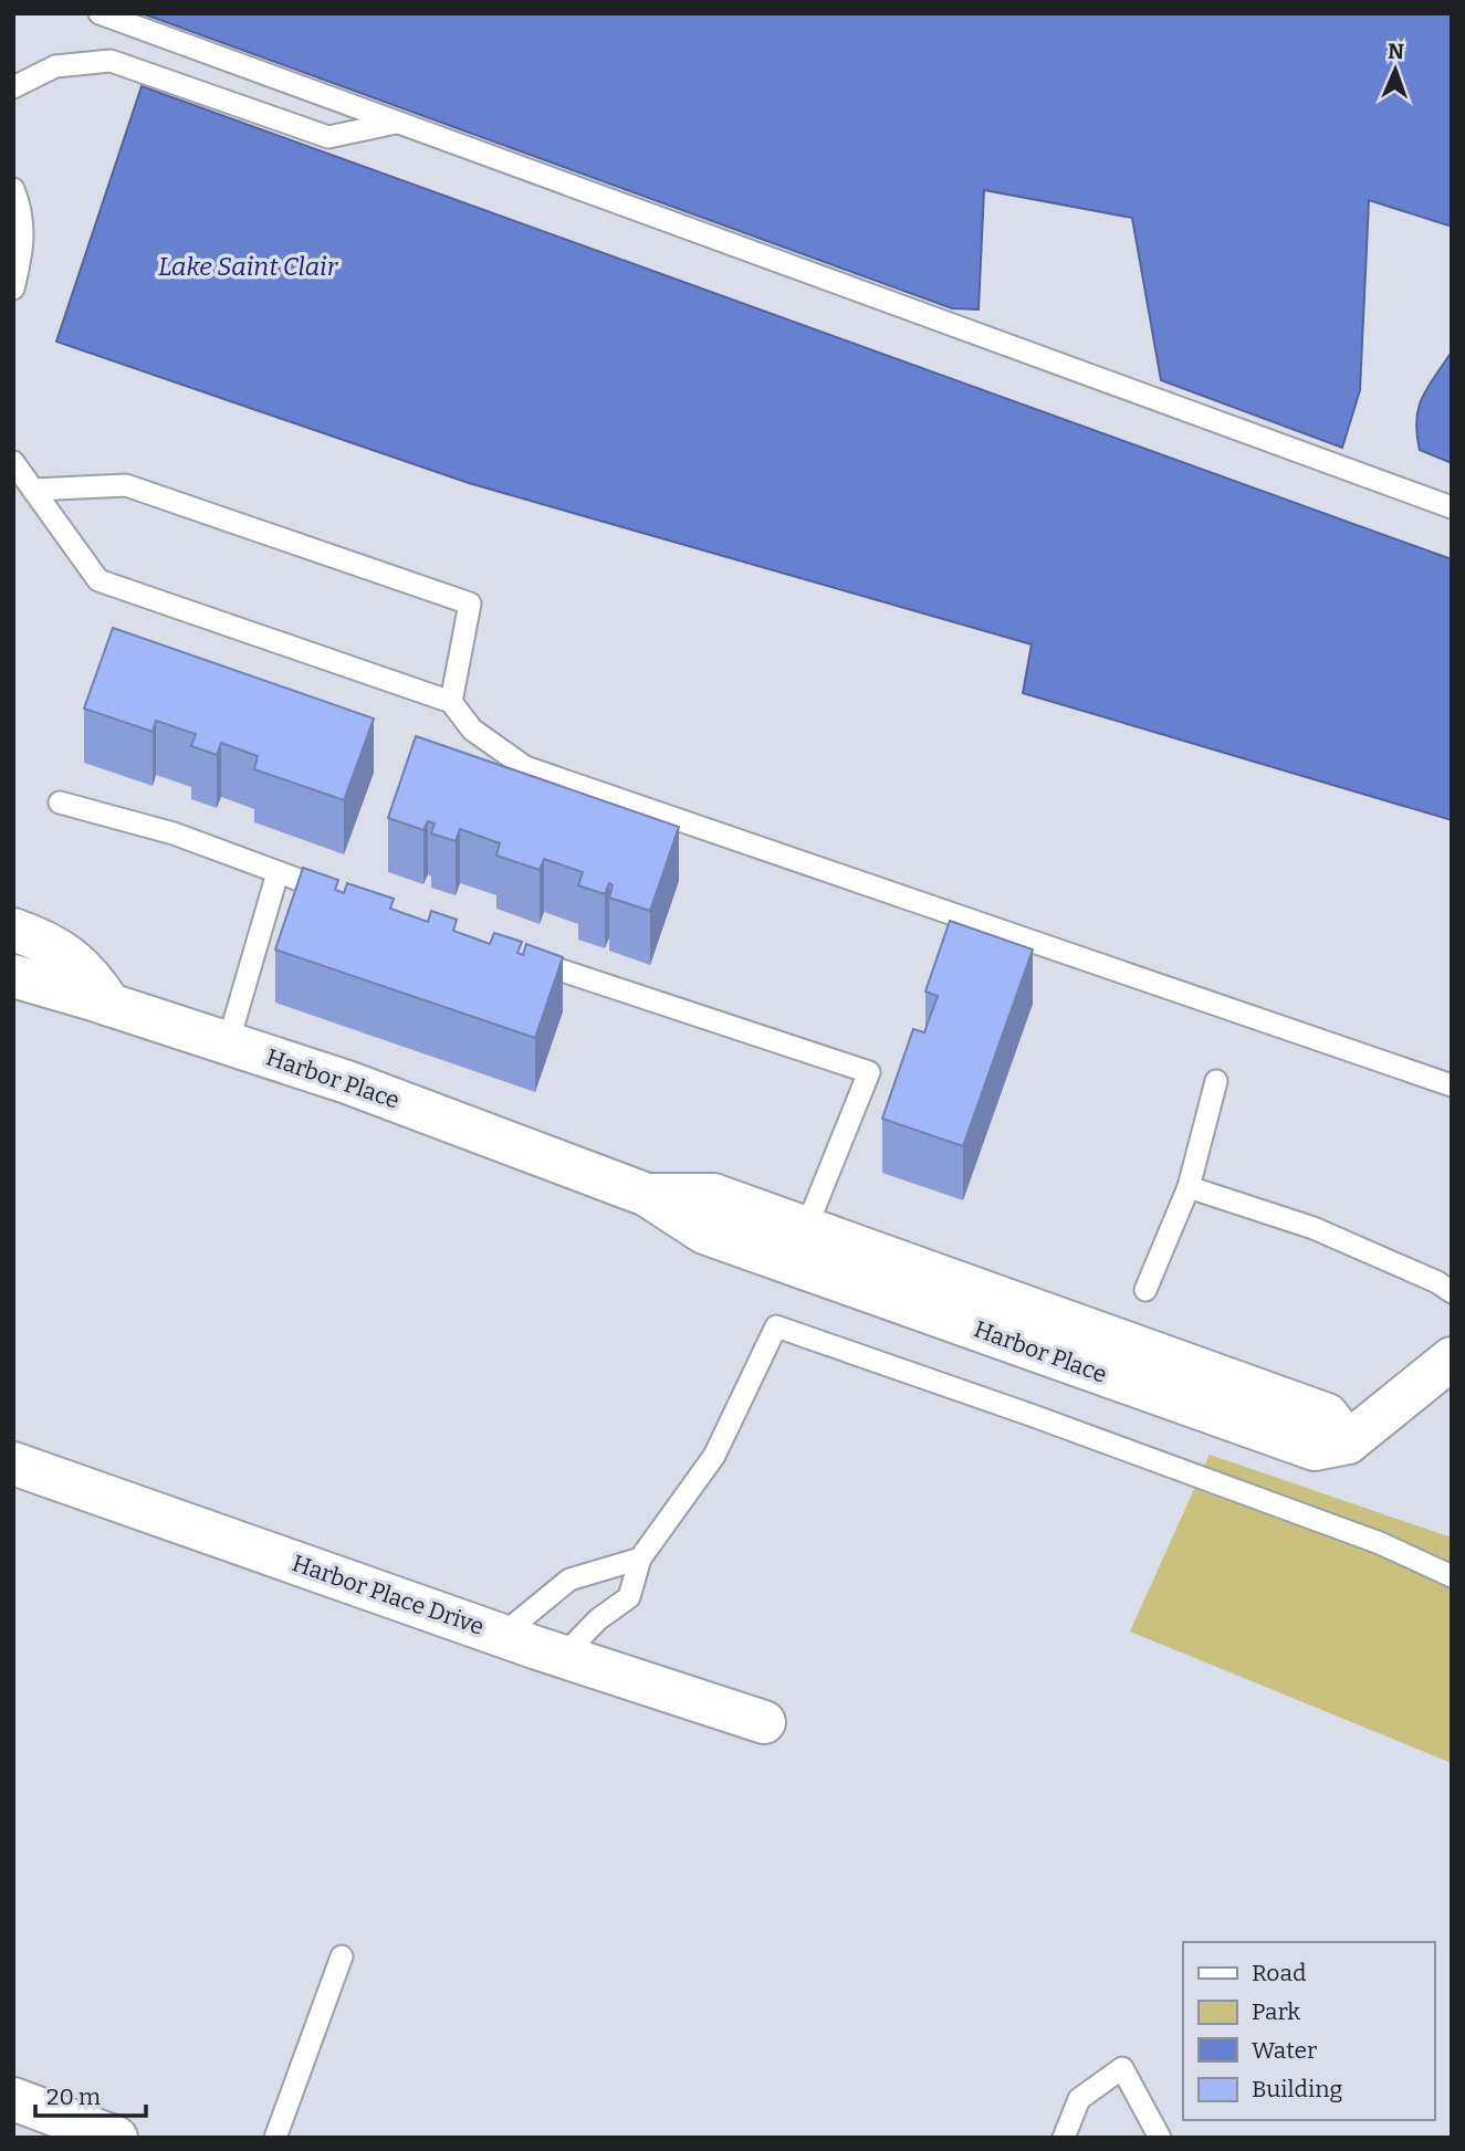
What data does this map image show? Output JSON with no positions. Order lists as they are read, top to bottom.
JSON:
{
  "streets": {
    "street": ["Harbor Place", "Harbor Place Drive"]
  },
  "water": ["Lake Saint Clair"],
  "legend": [
    "Road",
    "Park",
    "Water",
    "Building"
  ],
  "scale_bar": "20 m",
  "north": "top"
}
